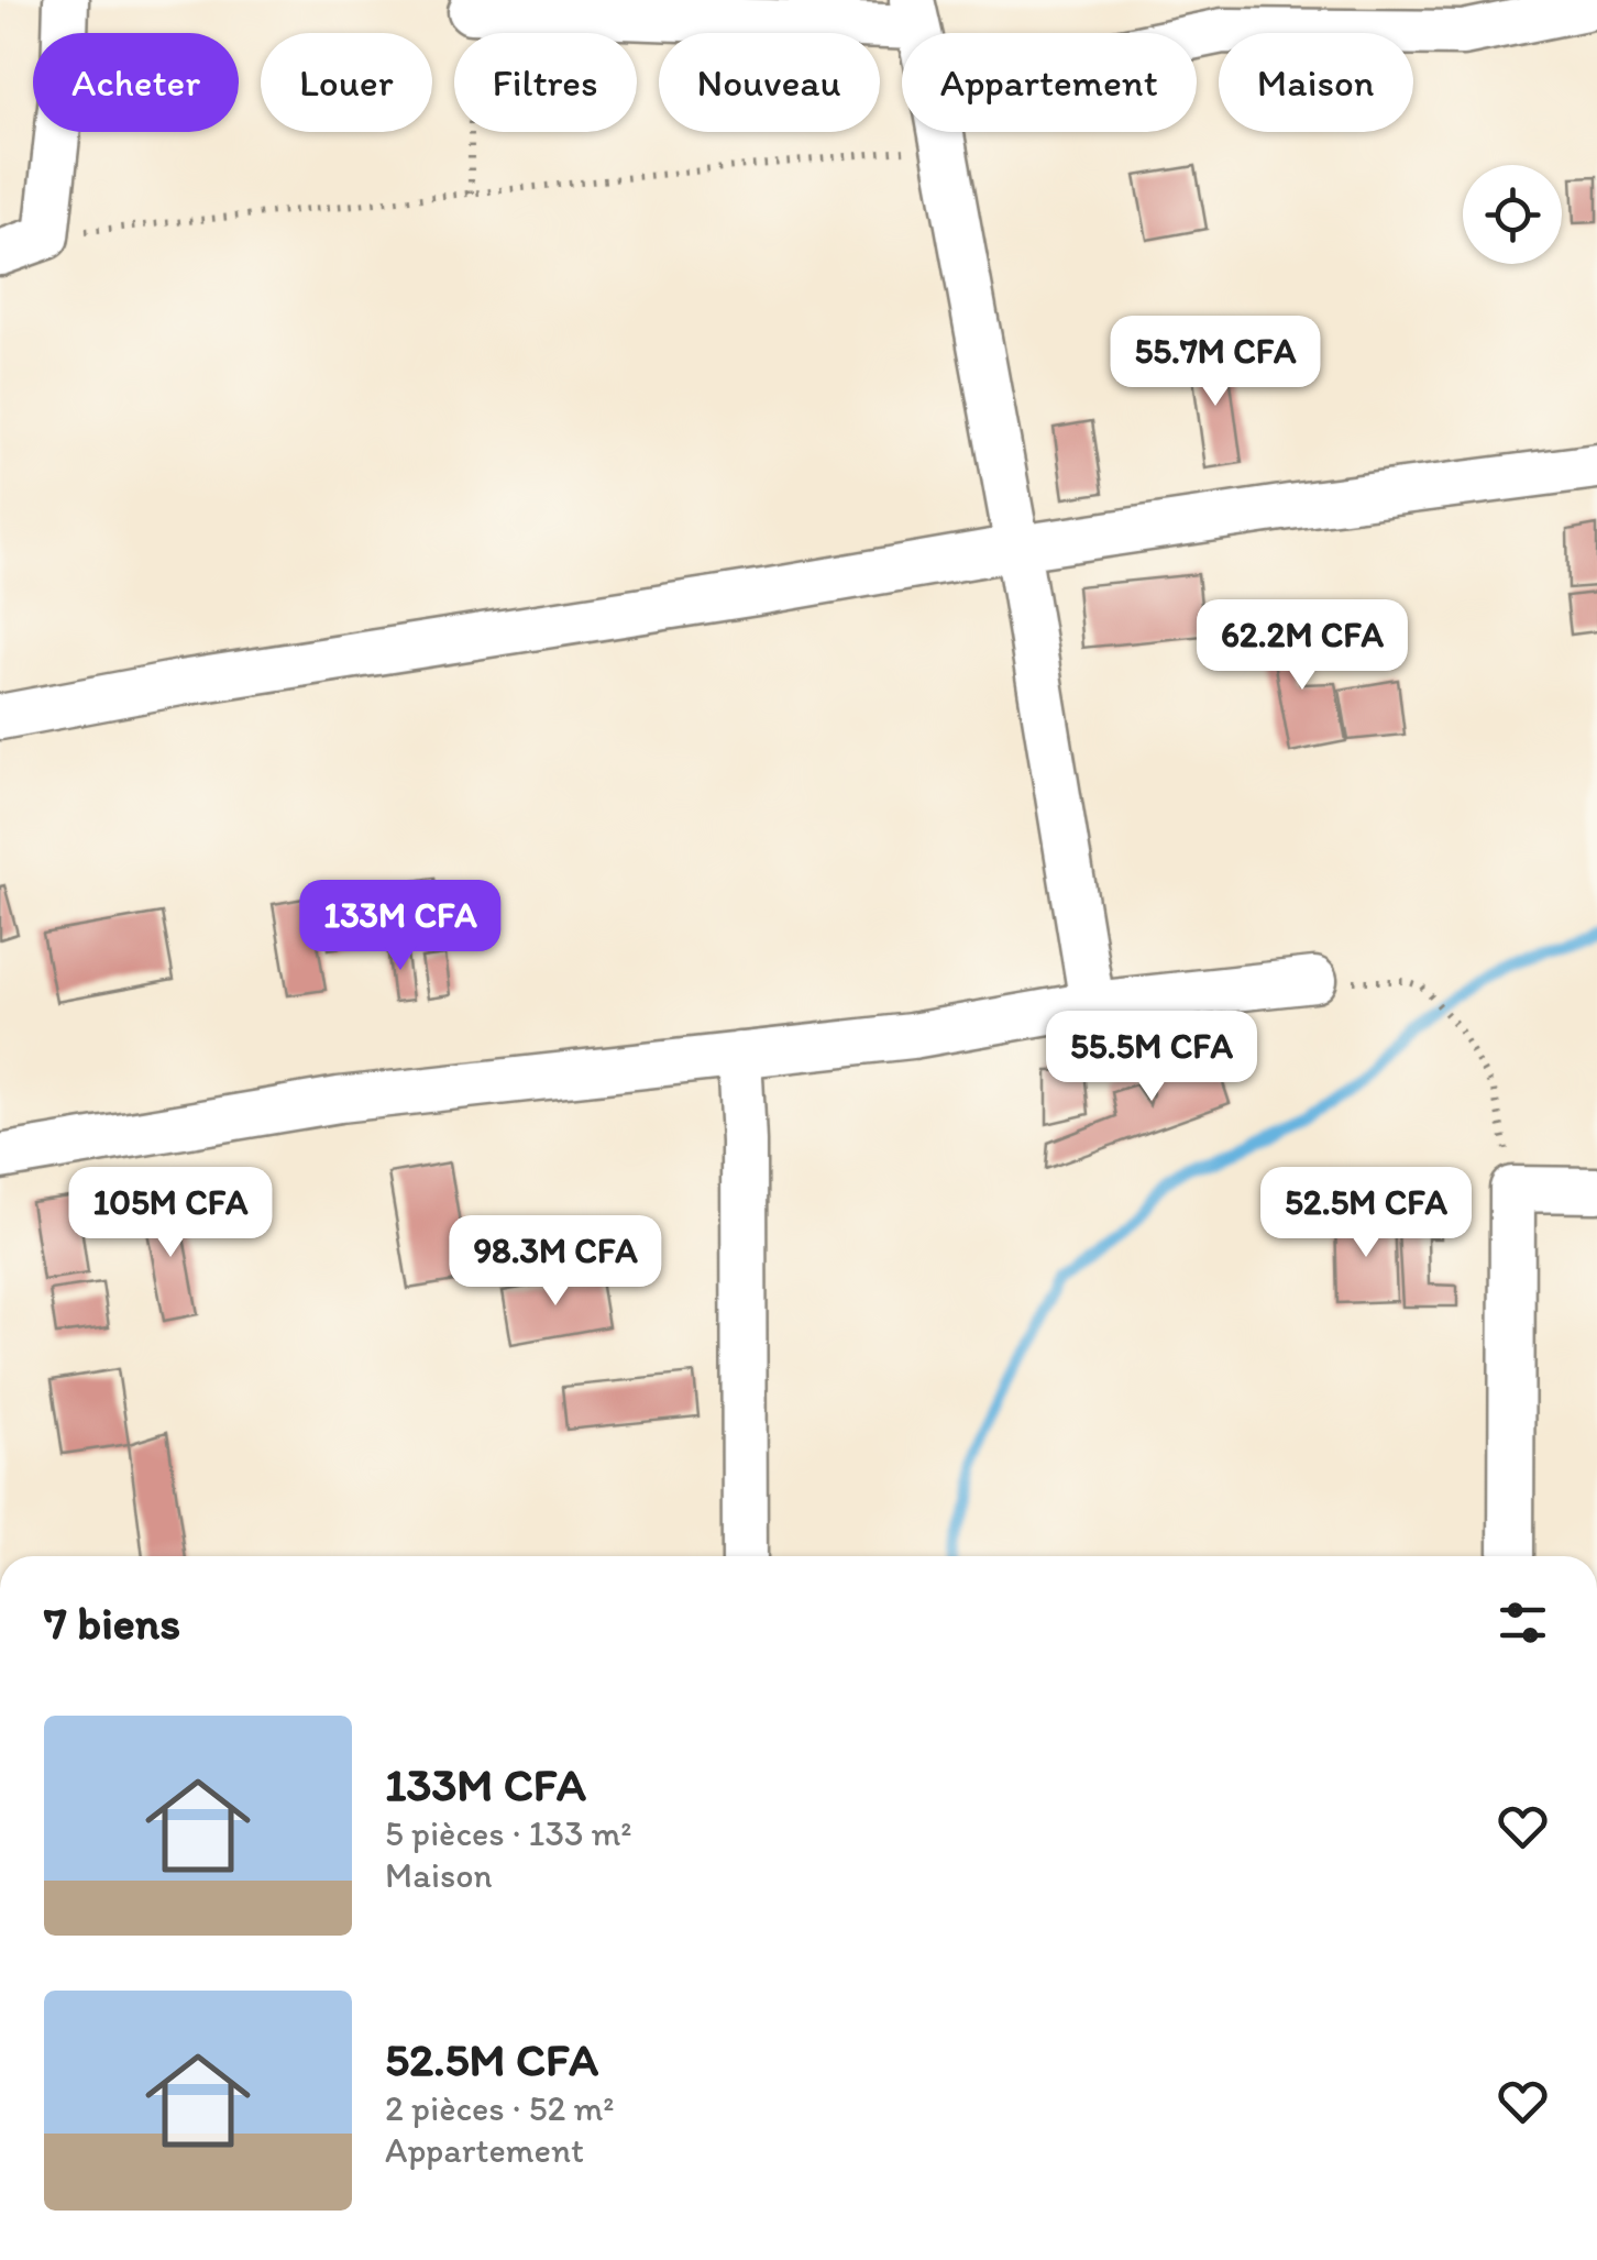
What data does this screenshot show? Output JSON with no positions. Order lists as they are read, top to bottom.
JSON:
{
  "page": {
    "chip": [
      "Acheter",
      "Louer",
      "Filtres",
      "Nouveau",
      "Appartement",
      "Maison"
    ],
    "price": [
      "55.7M CFA",
      "62.2M CFA",
      "133M CFA",
      "55.5M CFA",
      "105M CFA",
      "52.5M CFA",
      "98.3M CFA"
    ],
    "heading": "7 biens",
    "list": [
      {
        "name": "133M CFA",
        "note": "5 pièces · 133 m² · Maison"
      },
      {
        "name": "52.5M CFA",
        "note": "2 pièces · 52 m² · Appartement"
      }
    ]
  }
}
